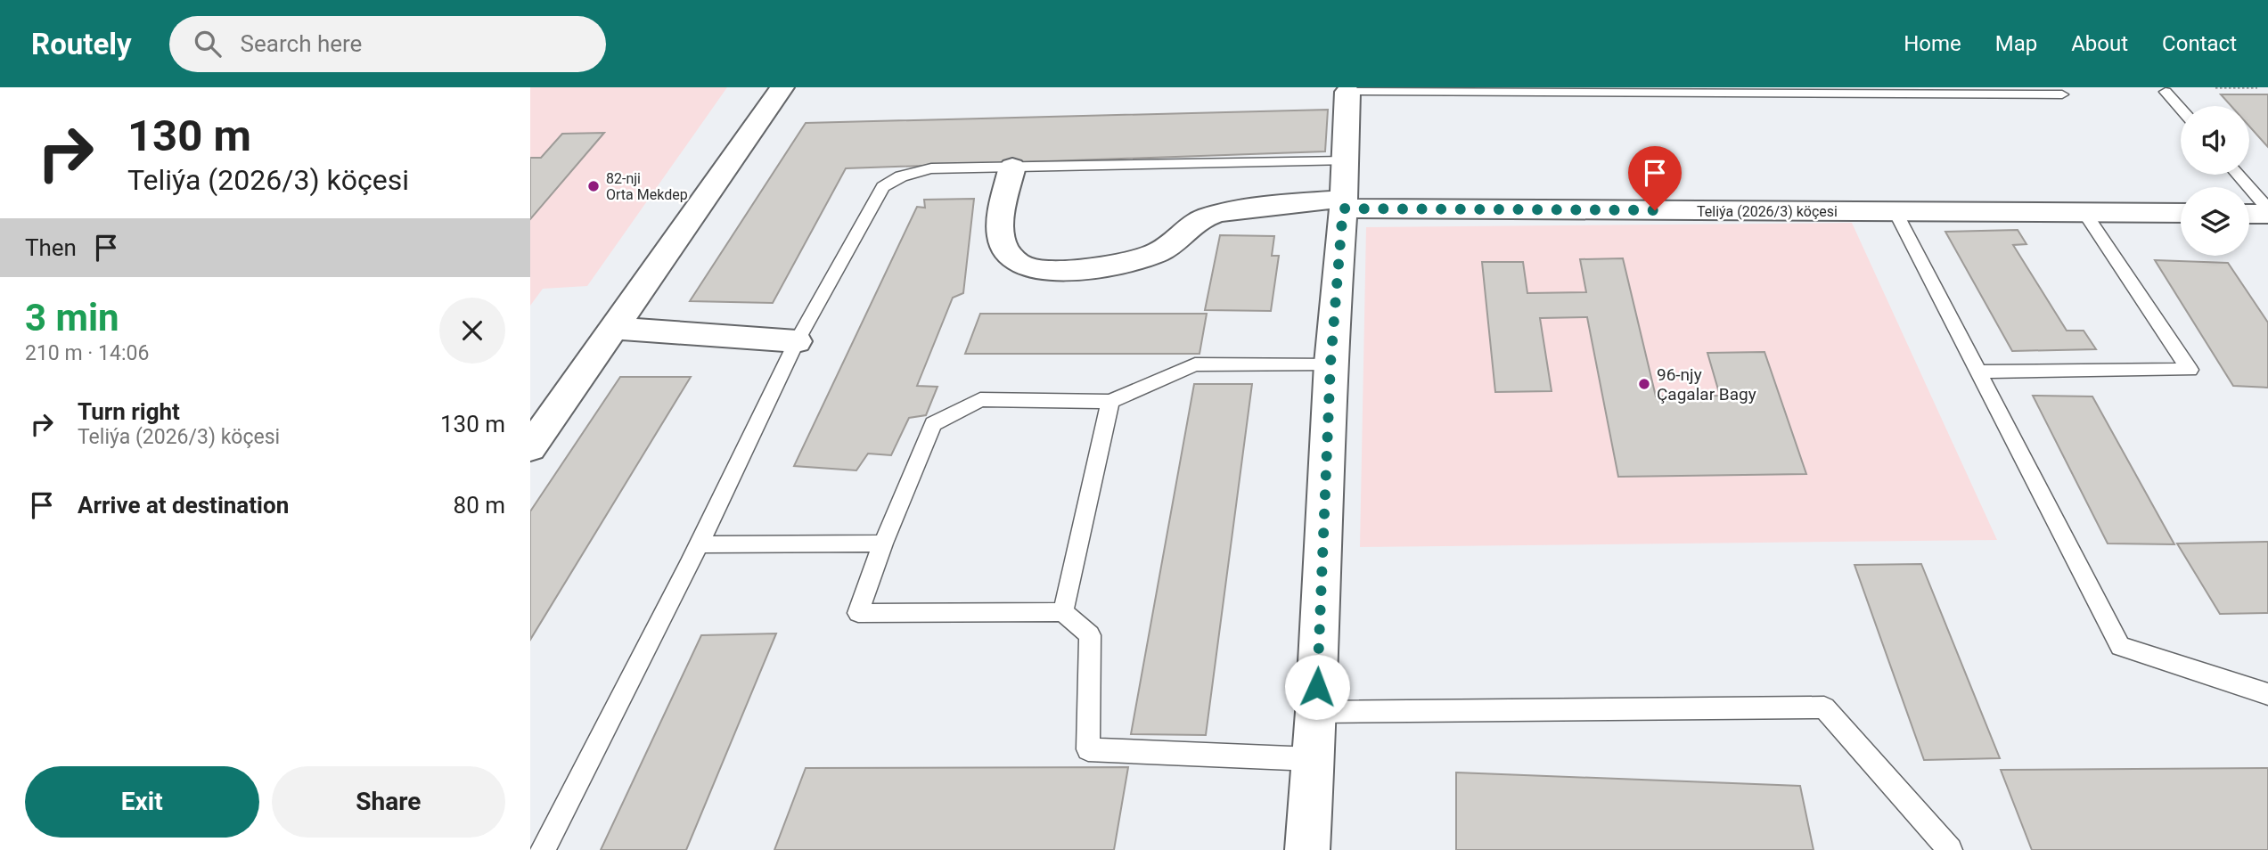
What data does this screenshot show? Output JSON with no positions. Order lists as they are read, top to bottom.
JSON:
{
  "streets": {
    "street": ["Teliýa (2026/3) köçesi"]
  },
  "places": ["82-nji Orta Mekdep", "96-njy Çagalar Bagy"],
  "page": {
    "header": "Routely",
    "search": "Search here",
    "nav": [
      "Home",
      "Map",
      "About",
      "Contact"
    ],
    "turn": ["130 m", "Teliýa (2026/3) köçesi"],
    "then": "Then",
    "heading": ["3 min", "210 m · 14:06"],
    "list": [
      {
        "name": "Turn right",
        "note": "Teliýa (2026/3) köçesi",
        "value": "130 m"
      },
      {
        "name": "Arrive at destination",
        "value": "80 m"
      }
    ],
    "buttons": ["Exit", "Share"]
  }
}
